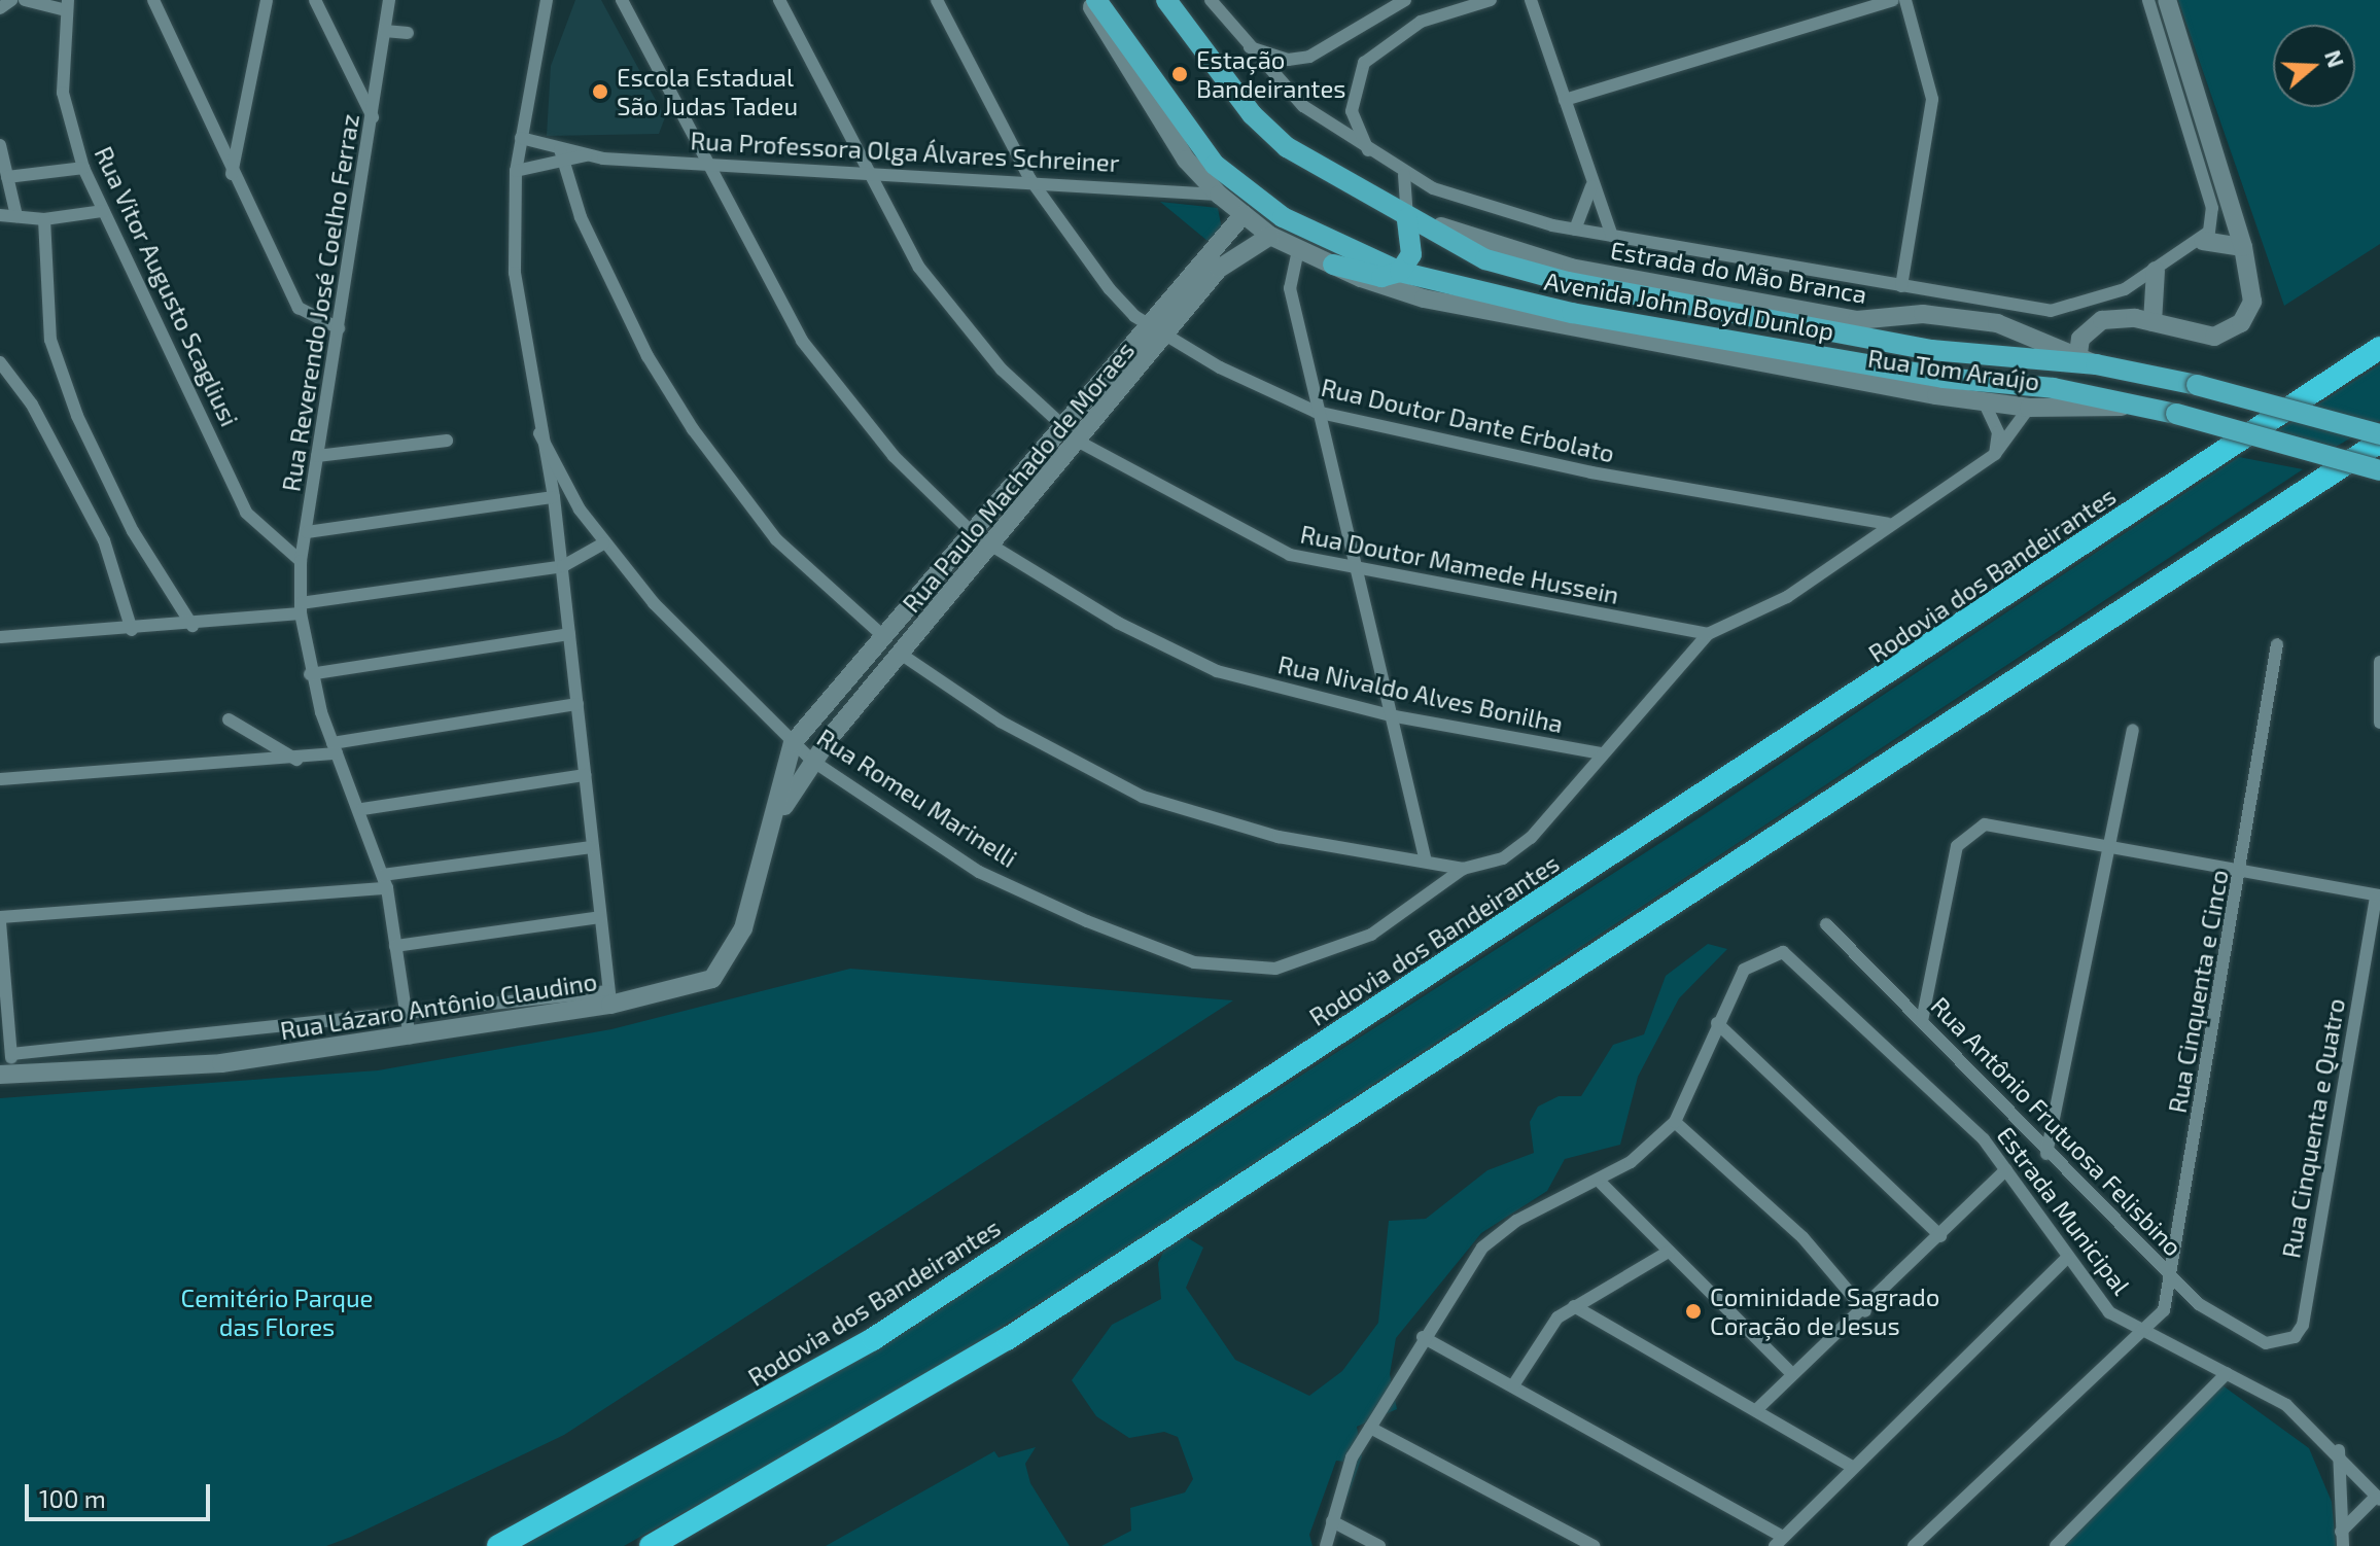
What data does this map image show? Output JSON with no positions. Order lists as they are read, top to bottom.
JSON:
{
  "streets": {
    "highway": ["Rodovia dos Bandeirantes"],
    "main road": [
      "Estrada do Mão Branca",
      "Avenida John Boyd Dunlop",
      "Rua Tom Araújo",
      "Rua Paulo Machado de Moraes",
      "Rua Lázaro Antônio Claudino"
    ],
    "street": [
      "Rua Professora Olga Álvares Schreiner",
      "Rua Vitor Augusto Scagliusi",
      "Rua Reverendo José Coelho Ferraz",
      "Rua Doutor Dante Erbolato",
      "Rua Doutor Mamede Hussein",
      "Rua Nivaldo Alves Bonilha",
      "Rua Romeu Marinelli",
      "Rua Cinquenta e Cinco",
      "Rua Antônio Frutuosa Felisbino",
      "Rua Cinquenta e Quatro",
      "Estrada Municipal"
    ]
  },
  "crossings": [
    ["Rua Professora Olga Álvares Schreiner", "Rua Doutor Dante Erbolato"],
    ["Rua Professora Olga Álvares Schreiner", "Rua Nivaldo Alves Bonilha"],
    ["Rua Professora Olga Álvares Schreiner", "Rua Romeu Marinelli"],
    ["Estrada do Mão Branca", "Avenida John Boyd Dunlop"],
    ["Rua Vitor Augusto Scagliusi", "Rua Reverendo José Coelho Ferraz"],
    ["Rua Reverendo José Coelho Ferraz", "Rua Lázaro Antônio Claudino"],
    ["Avenida John Boyd Dunlop", "Rua Tom Araújo"],
    ["Rua Doutor Dante Erbolato", "Rua Paulo Machado de Moraes"],
    ["Rua Paulo Machado de Moraes", "Rua Doutor Mamede Hussein"],
    ["Rua Paulo Machado de Moraes", "Rua Nivaldo Alves Bonilha"],
    ["Rua Paulo Machado de Moraes", "Rua Romeu Marinelli"],
    ["Rua Paulo Machado de Moraes", "Rua Lázaro Antônio Claudino"],
    ["Rua Romeu Marinelli", "Rua Lázaro Antônio Claudino"],
    ["Rua Cinquenta e Cinco", "Rua Antônio Frutuosa Felisbino"],
    ["Rua Cinquenta e Cinco", "Estrada Municipal"],
    ["Rua Antônio Frutuosa Felisbino", "Rua Cinquenta e Quatro"]
  ],
  "parks": ["Cemitério Parque das Flores"],
  "places": ["Estação Bandeirantes", "Escola Estadual São Judas Tadeu", "Cominidade Sagrado Coração de Jesus"],
  "scale_bar": "100 m",
  "north": "right"
}
